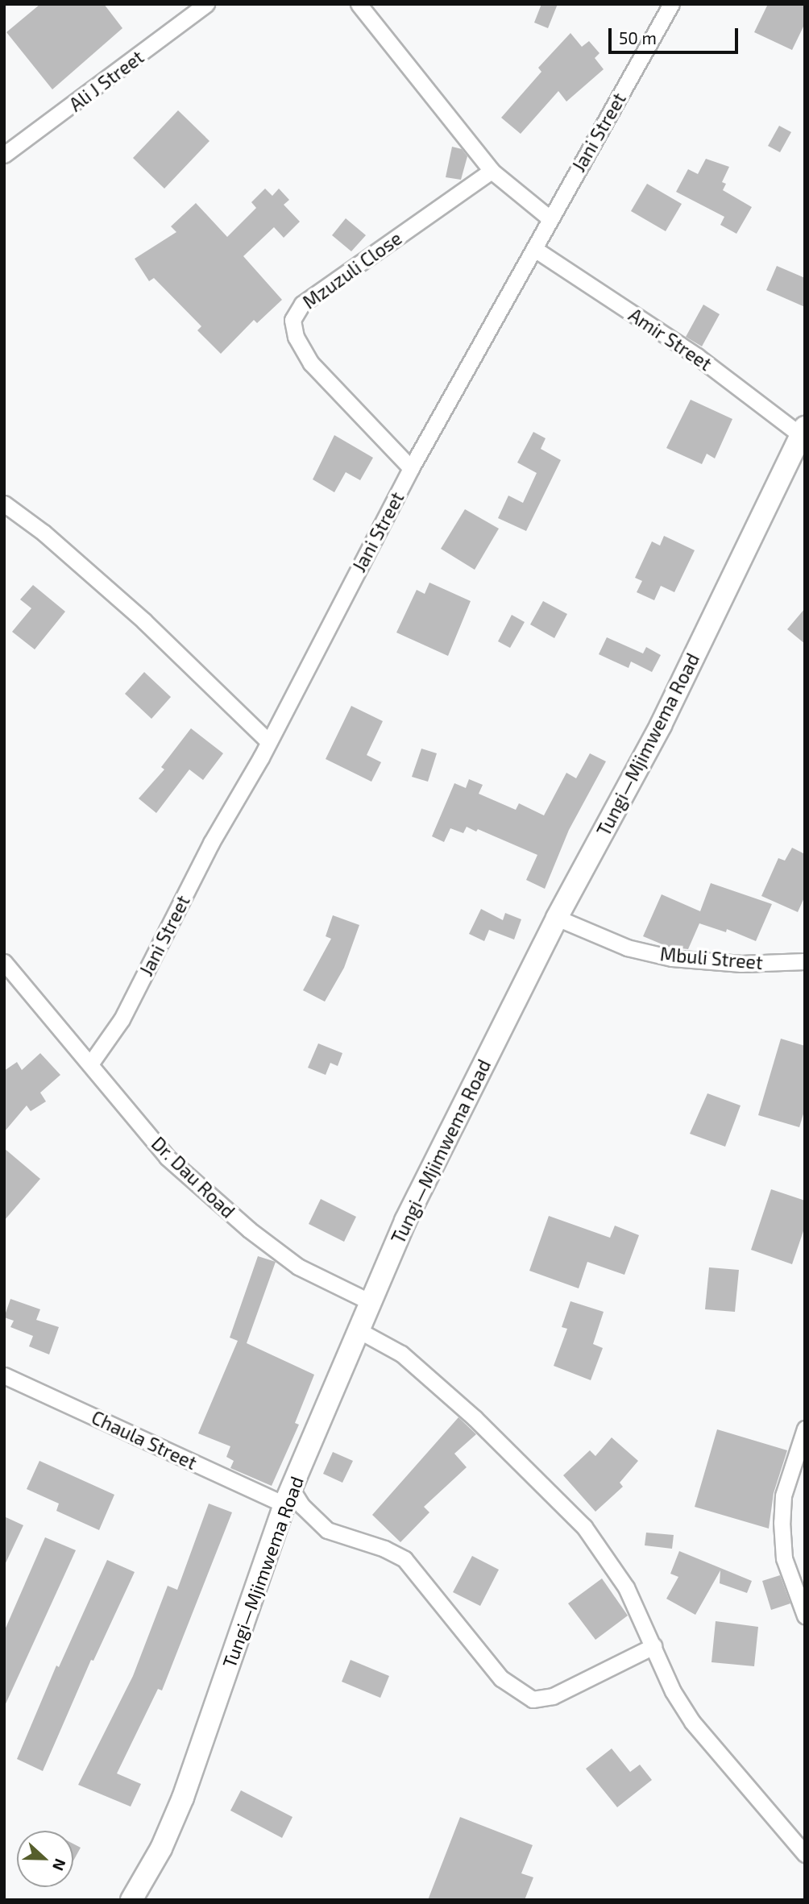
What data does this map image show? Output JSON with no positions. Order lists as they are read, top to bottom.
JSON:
{
  "streets": {
    "street": [
      "Ali J Street",
      "Jani Street",
      "Mzuzuli Close",
      "Amir Street",
      "Tungi—Mjimwema Road",
      "Mbuli Street",
      "Dr. Dau Road",
      "Chaula Street"
    ]
  },
  "crossings": [
    ["Jani Street", "Mzuzuli Close"],
    ["Jani Street", "Amir Street"],
    ["Jani Street", "Dr. Dau Road"],
    ["Amir Street", "Tungi—Mjimwema Road"],
    ["Tungi—Mjimwema Road", "Mbuli Street"],
    ["Tungi—Mjimwema Road", "Dr. Dau Road"],
    ["Tungi—Mjimwema Road", "Chaula Street"]
  ],
  "scale_bar": "50 m",
  "north": "right"
}
